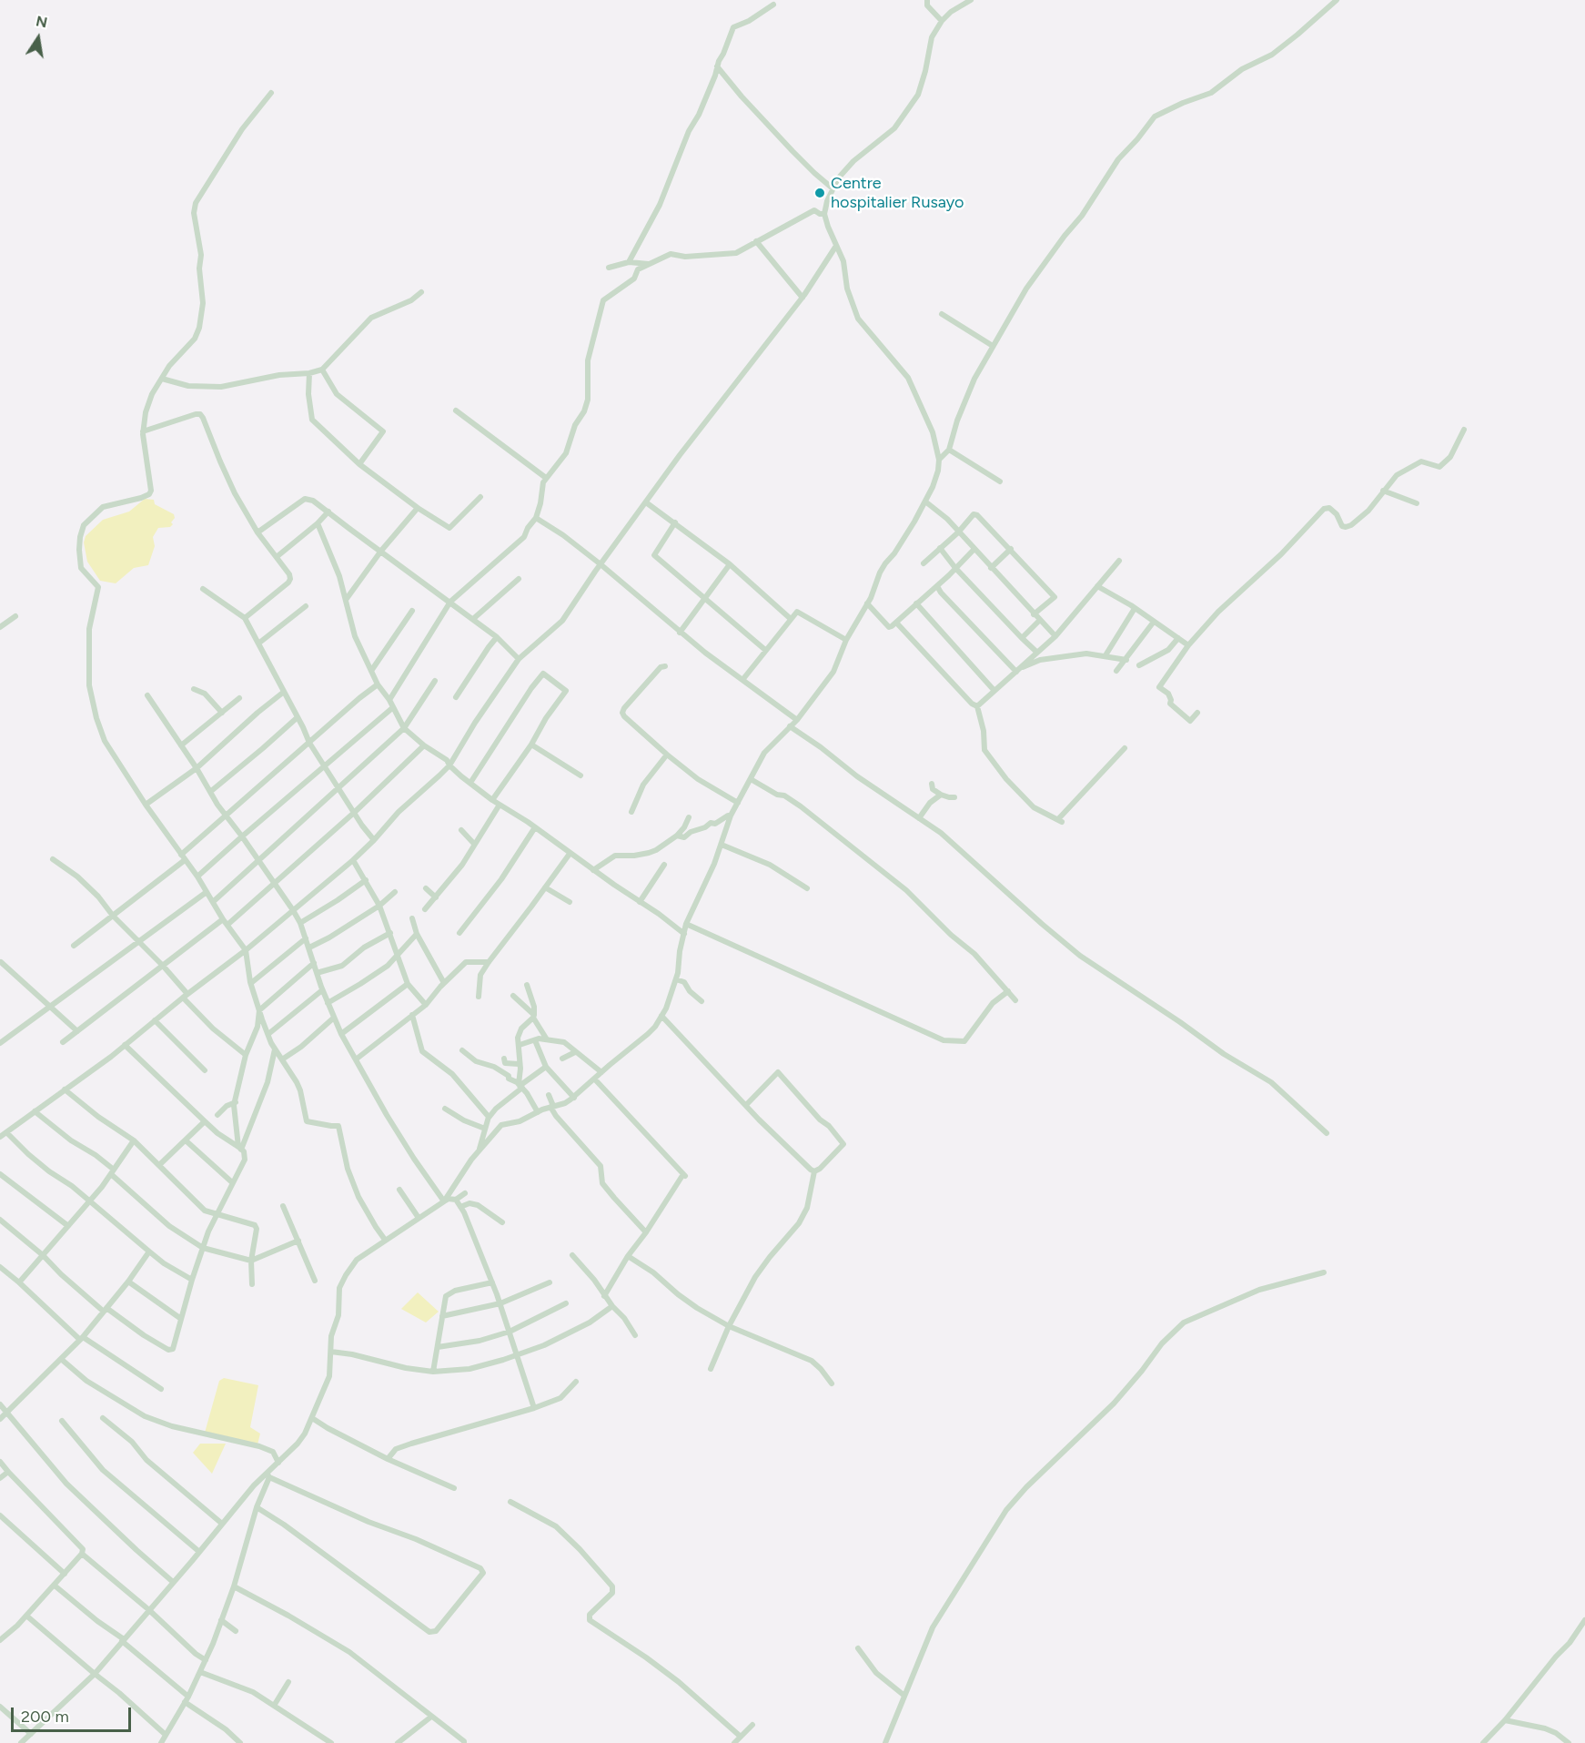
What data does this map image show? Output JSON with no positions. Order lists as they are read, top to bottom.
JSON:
{
  "places": ["Centre hospitalier Rusayo"],
  "scale_bar": "200 m",
  "north": "top"
}
